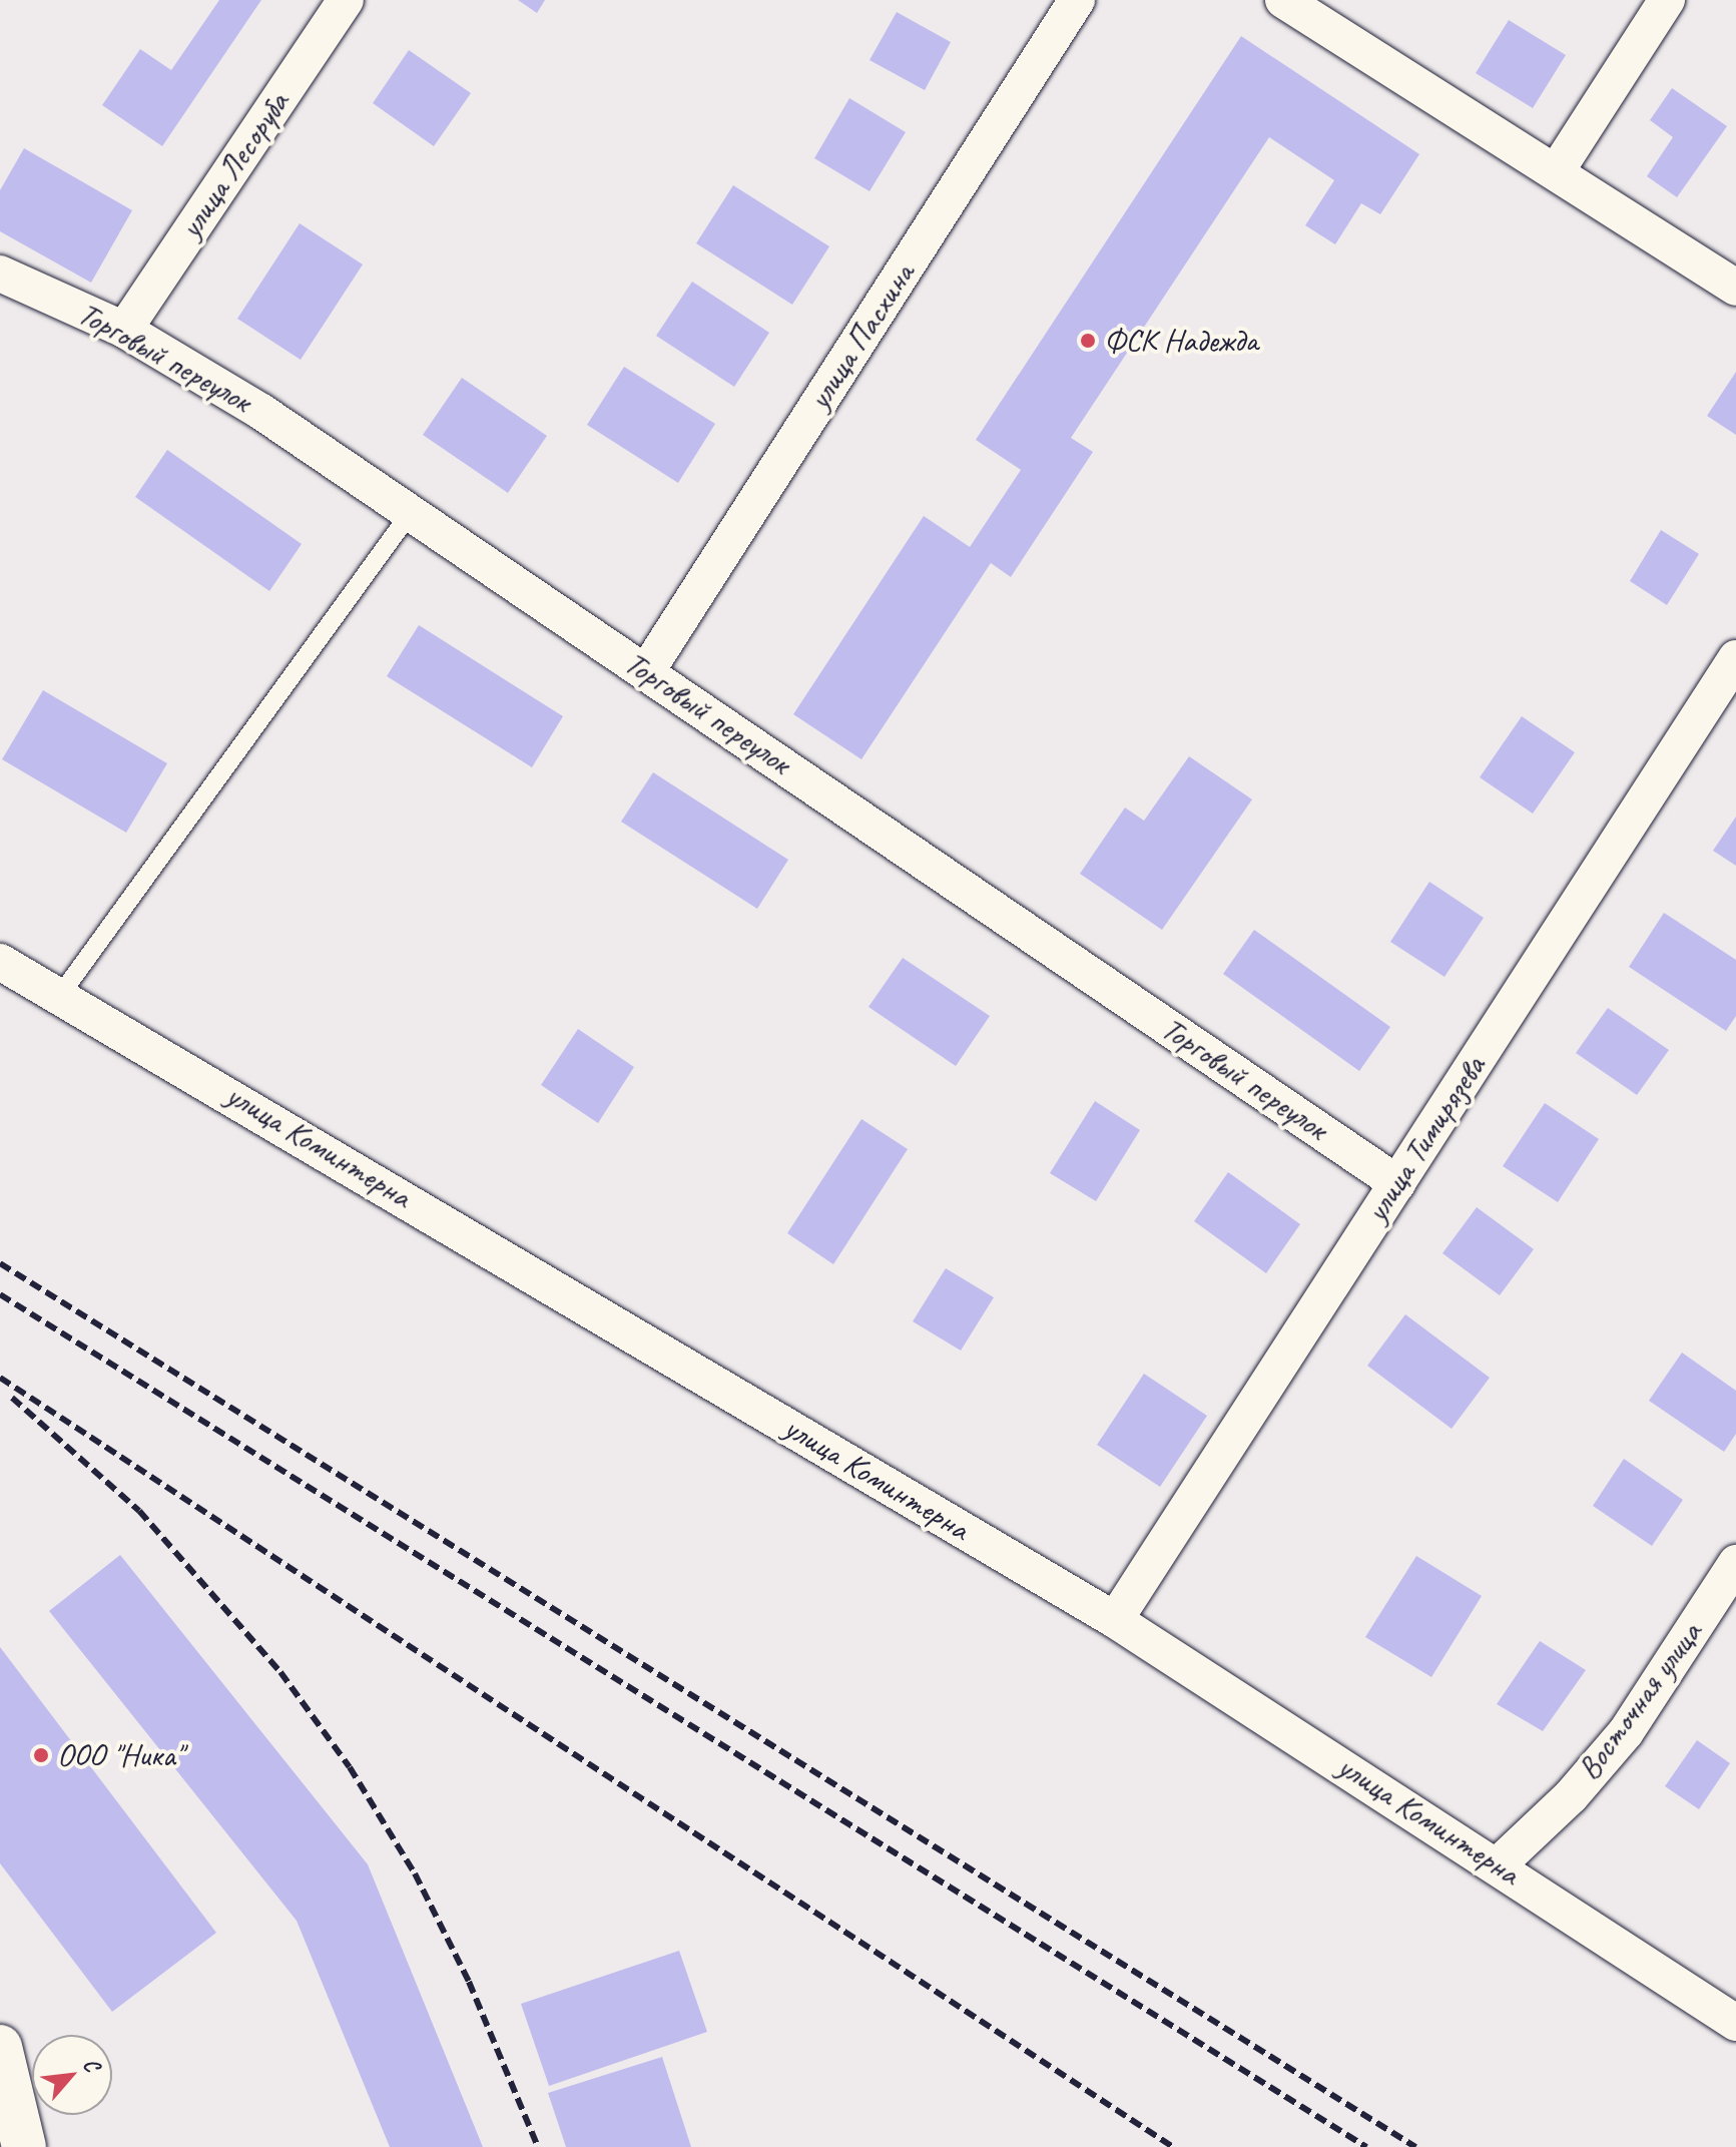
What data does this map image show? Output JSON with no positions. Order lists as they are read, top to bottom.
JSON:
{
  "streets": {
    "street": [
      "улица Лесоруба",
      "улица Пасхина",
      "Торговый переулок",
      "улица Тимирязева",
      "улица Коминтерна",
      "Восточная улица"
    ]
  },
  "crossings": [
    ["улица Лесоруба", "Торговый переулок"],
    ["улица Пасхина", "Торговый переулок"],
    ["Торговый переулок", "улица Тимирязева"],
    ["улица Тимирязева", "улица Коминтерна"],
    ["улица Коминтерна", "Восточная улица"]
  ],
  "places": ["ФСК Надежда", "ООО \"Ника\""],
  "north": "top right"
}
